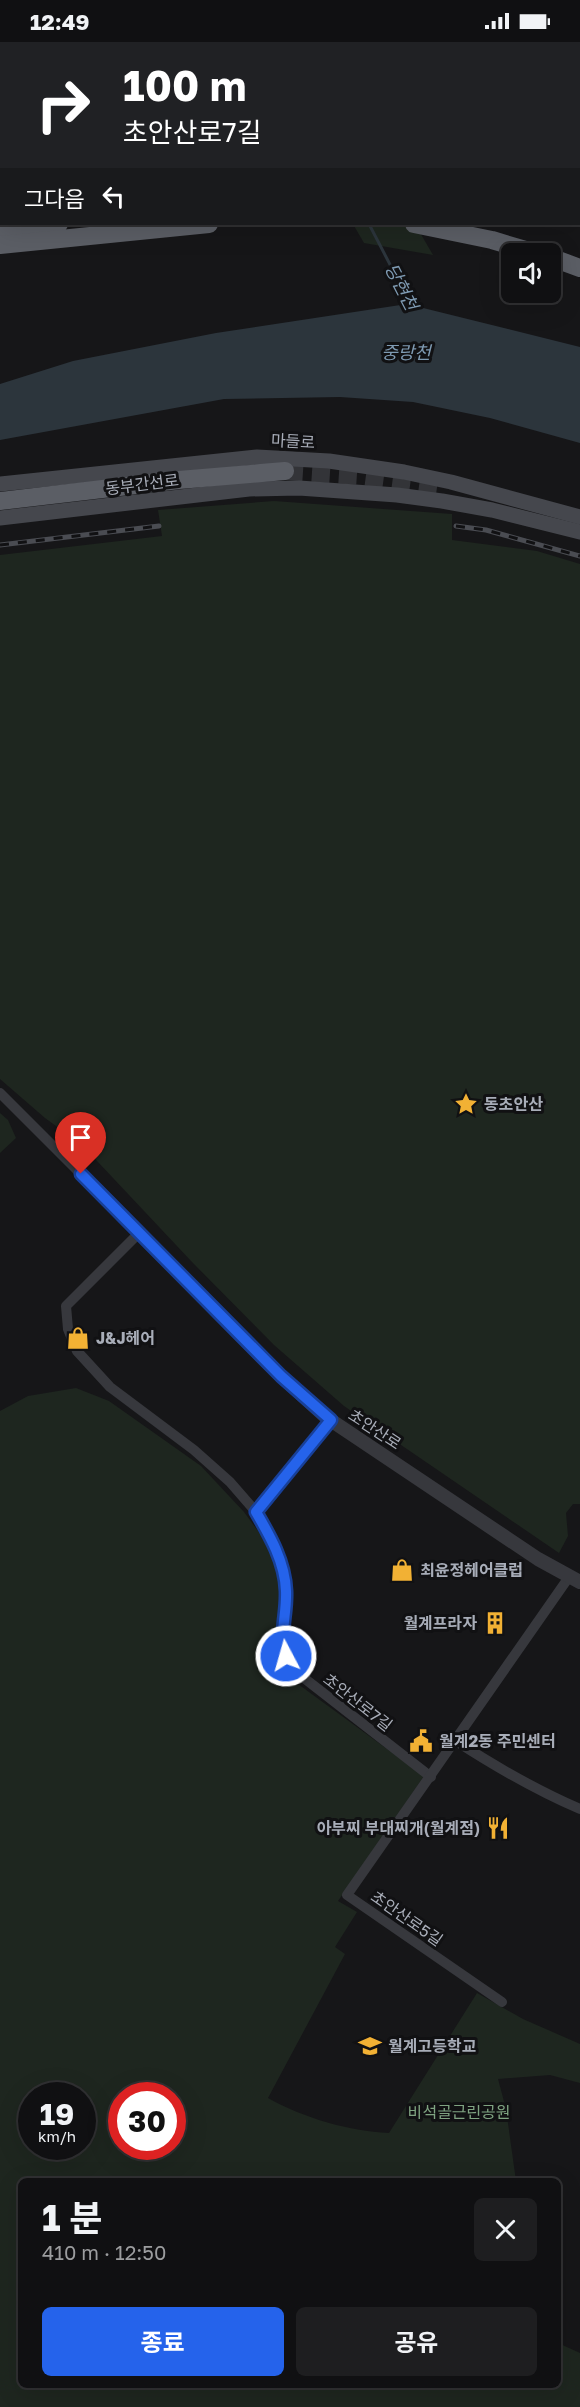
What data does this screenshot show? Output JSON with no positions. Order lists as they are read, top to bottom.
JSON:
{
  "streets": {
    "highway": ["동부간선로"],
    "main road": ["마들로"],
    "street": ["초안산로", "초안산로7길", "초안산로5길"]
  },
  "crossings": [
    ["초안산로", "초안산로7길"],
    ["초안산로", "초안산로5길"],
    ["초안산로7길", "초안산로5길"]
  ],
  "water": ["당현천", "중랑천"],
  "parks": ["비석골근린공원"],
  "places": {
    "place": ["동초안산"],
    "shop": ["J&J헤어", "최윤정헤어클럽"],
    "building": ["월계프라자"],
    "public building": ["월계2동 주민센터"],
    "restaurant": ["아부찌 부대찌개(월계점)"],
    "school or university": ["월계고등학교"]
  },
  "page": {
    "status": "12:49",
    "turn": ["100 m", "초안산로7길"],
    "then": "그다음",
    "speed": "19 km/h",
    "limit": "30",
    "heading": ["1 분", "410 m · 12:50"],
    "buttons": ["종료", "공유"]
  }
}
